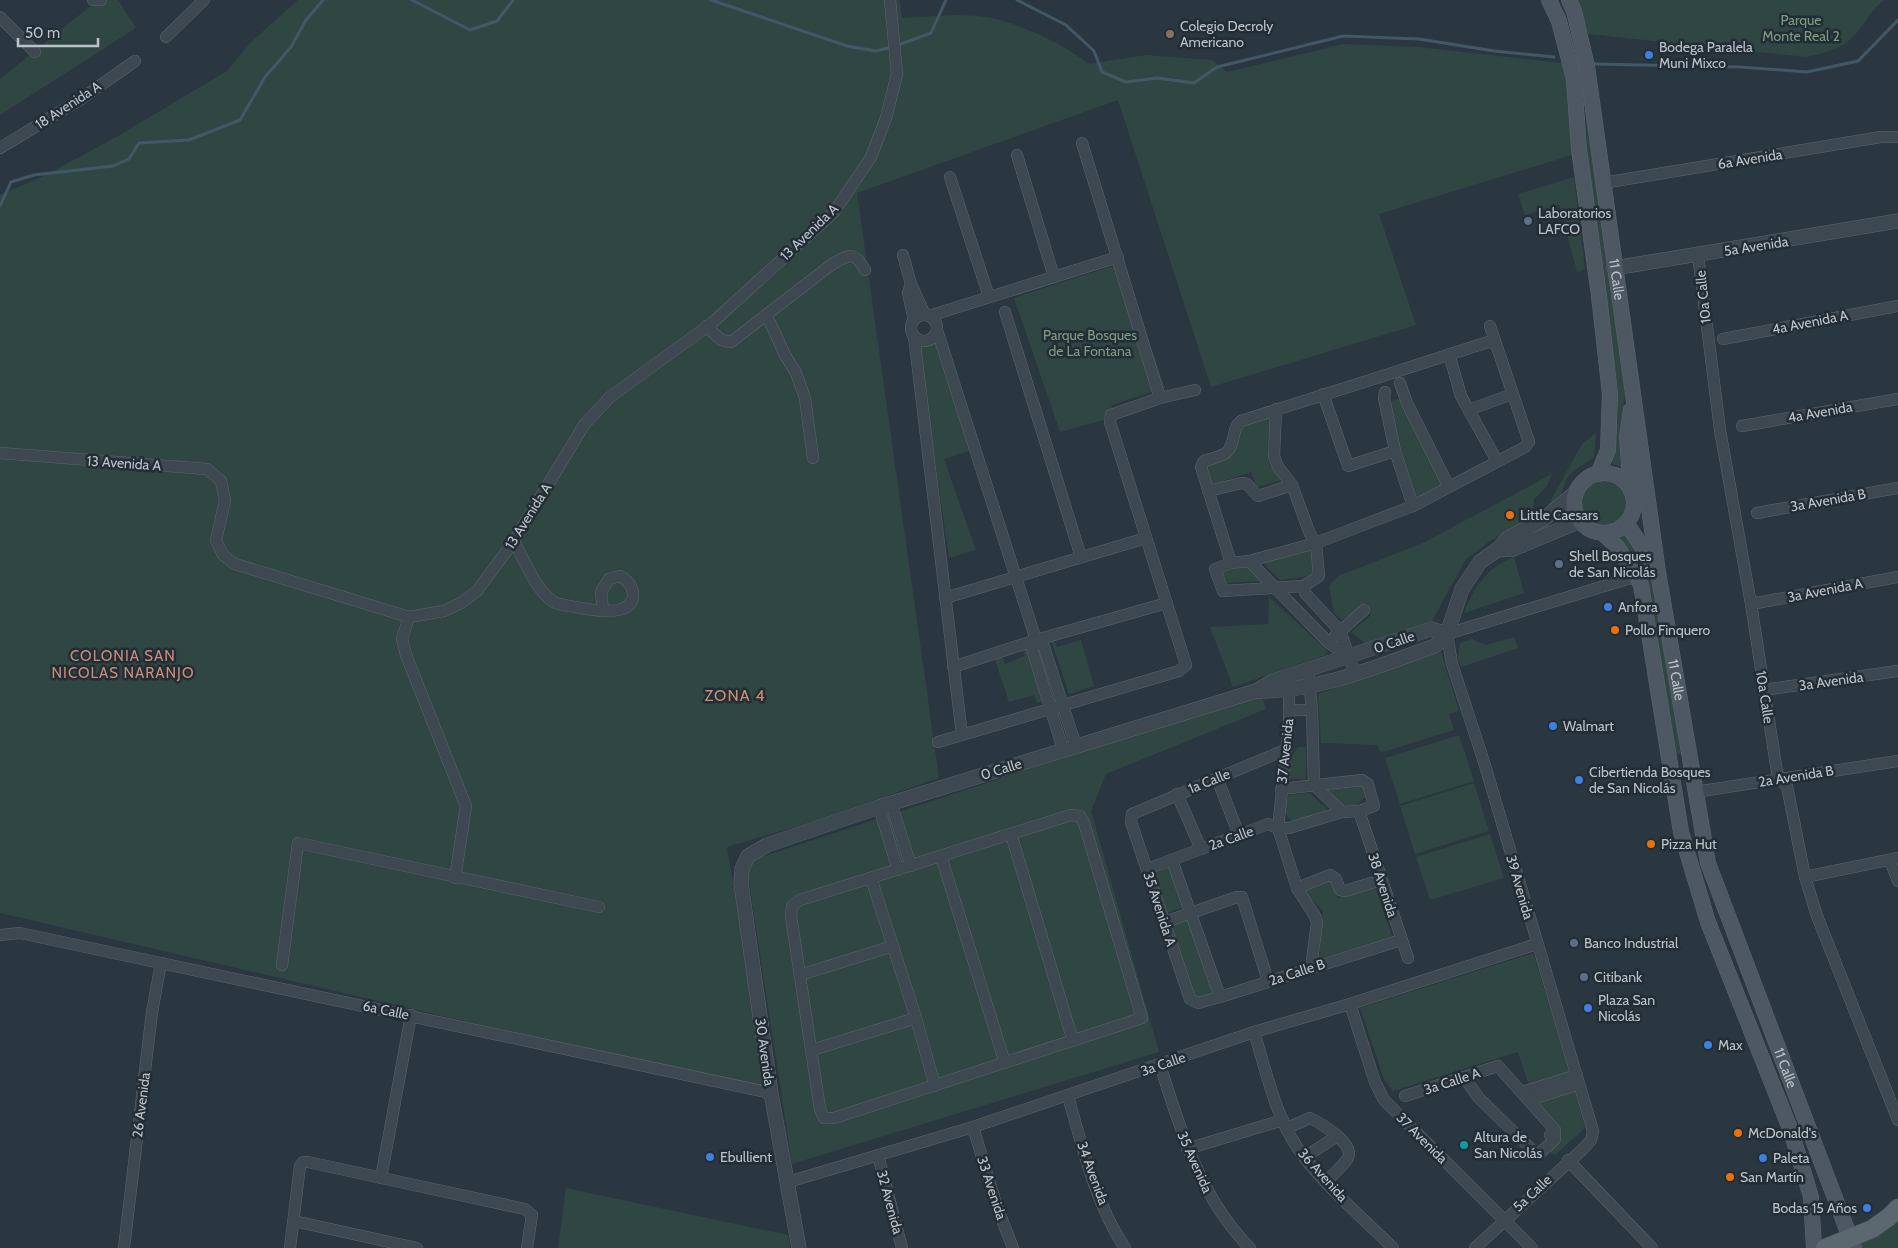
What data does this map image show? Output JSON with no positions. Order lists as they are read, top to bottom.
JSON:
{
  "streets": {
    "main road": ["11 Calle"],
    "street": [
      "18 Avenida A",
      "6a Avenida",
      "13 Avenida A",
      "5a Avenida",
      "10a Calle",
      "4a Avenida A",
      "4a Avenida",
      "3a Avenida B",
      "3a Avenida A",
      "0 Calle",
      "3a Avenida",
      "37 Avenida",
      "2a Avenida B",
      "1a Calle",
      "2a Calle",
      "38 Avenida",
      "39 Avenida",
      "35 Avenida A",
      "2a Calle B",
      "6a Calle",
      "30 Avenida",
      "3a Calle",
      "3a Calle A",
      "26 Avenida",
      "35 Avenida",
      "34 Avenida",
      "36 Avenida",
      "33 Avenida",
      "5a Calle",
      "32 Avenida"
    ]
  },
  "crossings": [
    ["6a Avenida", "11 Calle"],
    ["5a Avenida", "11 Calle"],
    ["5a Avenida", "10a Calle"],
    ["11 Calle", "0 Calle"],
    ["11 Calle", "2a Avenida B"],
    ["10a Calle", "3a Avenida A"],
    ["10a Calle", "3a Avenida"],
    ["10a Calle", "2a Avenida B"],
    ["0 Calle", "37 Avenida"],
    ["0 Calle", "39 Avenida"],
    ["0 Calle", "30 Avenida"],
    ["37 Avenida", "1a Calle"],
    ["37 Avenida", "2a Calle"],
    ["37 Avenida", "2a Calle B"],
    ["37 Avenida", "3a Calle"],
    ["37 Avenida", "5a Calle"],
    ["1a Calle", "35 Avenida A"],
    ["2a Calle", "38 Avenida"],
    ["2a Calle", "35 Avenida A"],
    ["38 Avenida", "2a Calle B"],
    ["39 Avenida", "3a Calle"],
    ["39 Avenida", "5a Calle"],
    ["35 Avenida A", "2a Calle B"],
    ["6a Calle", "30 Avenida"],
    ["6a Calle", "26 Avenida"],
    ["30 Avenida", "3a Calle"],
    ["3a Calle", "35 Avenida"],
    ["3a Calle", "34 Avenida"],
    ["3a Calle", "36 Avenida"],
    ["3a Calle", "33 Avenida"],
    ["3a Calle", "32 Avenida"]
  ],
  "districts": ["COLONIA SAN NICOLAS NARANJO", "ZONA 4"],
  "parks": ["Parque Monte Real 2", "Parque Bosques de La Fontana"],
  "places": [
    "Colegio Decroly Americano",
    "Bodega Paralela Muni Mixco",
    "Laboratorios LAFCO",
    "Little Caesars",
    "Shell Bosques de San Nicolás",
    "Anfora",
    "Pollo Finquero",
    "Walmart",
    "Cibertienda Bosques de San Nicolás",
    "Pizza Hut",
    "Banco Industrial",
    "Citibank",
    "Plaza San Nicolás",
    "Max",
    "McDonald's",
    "Altura de San Nicolás",
    "Ebullient",
    "Paleta",
    "San Martín",
    "Bodas 15 Años"
  ],
  "scale_bar": "50 m"
}
